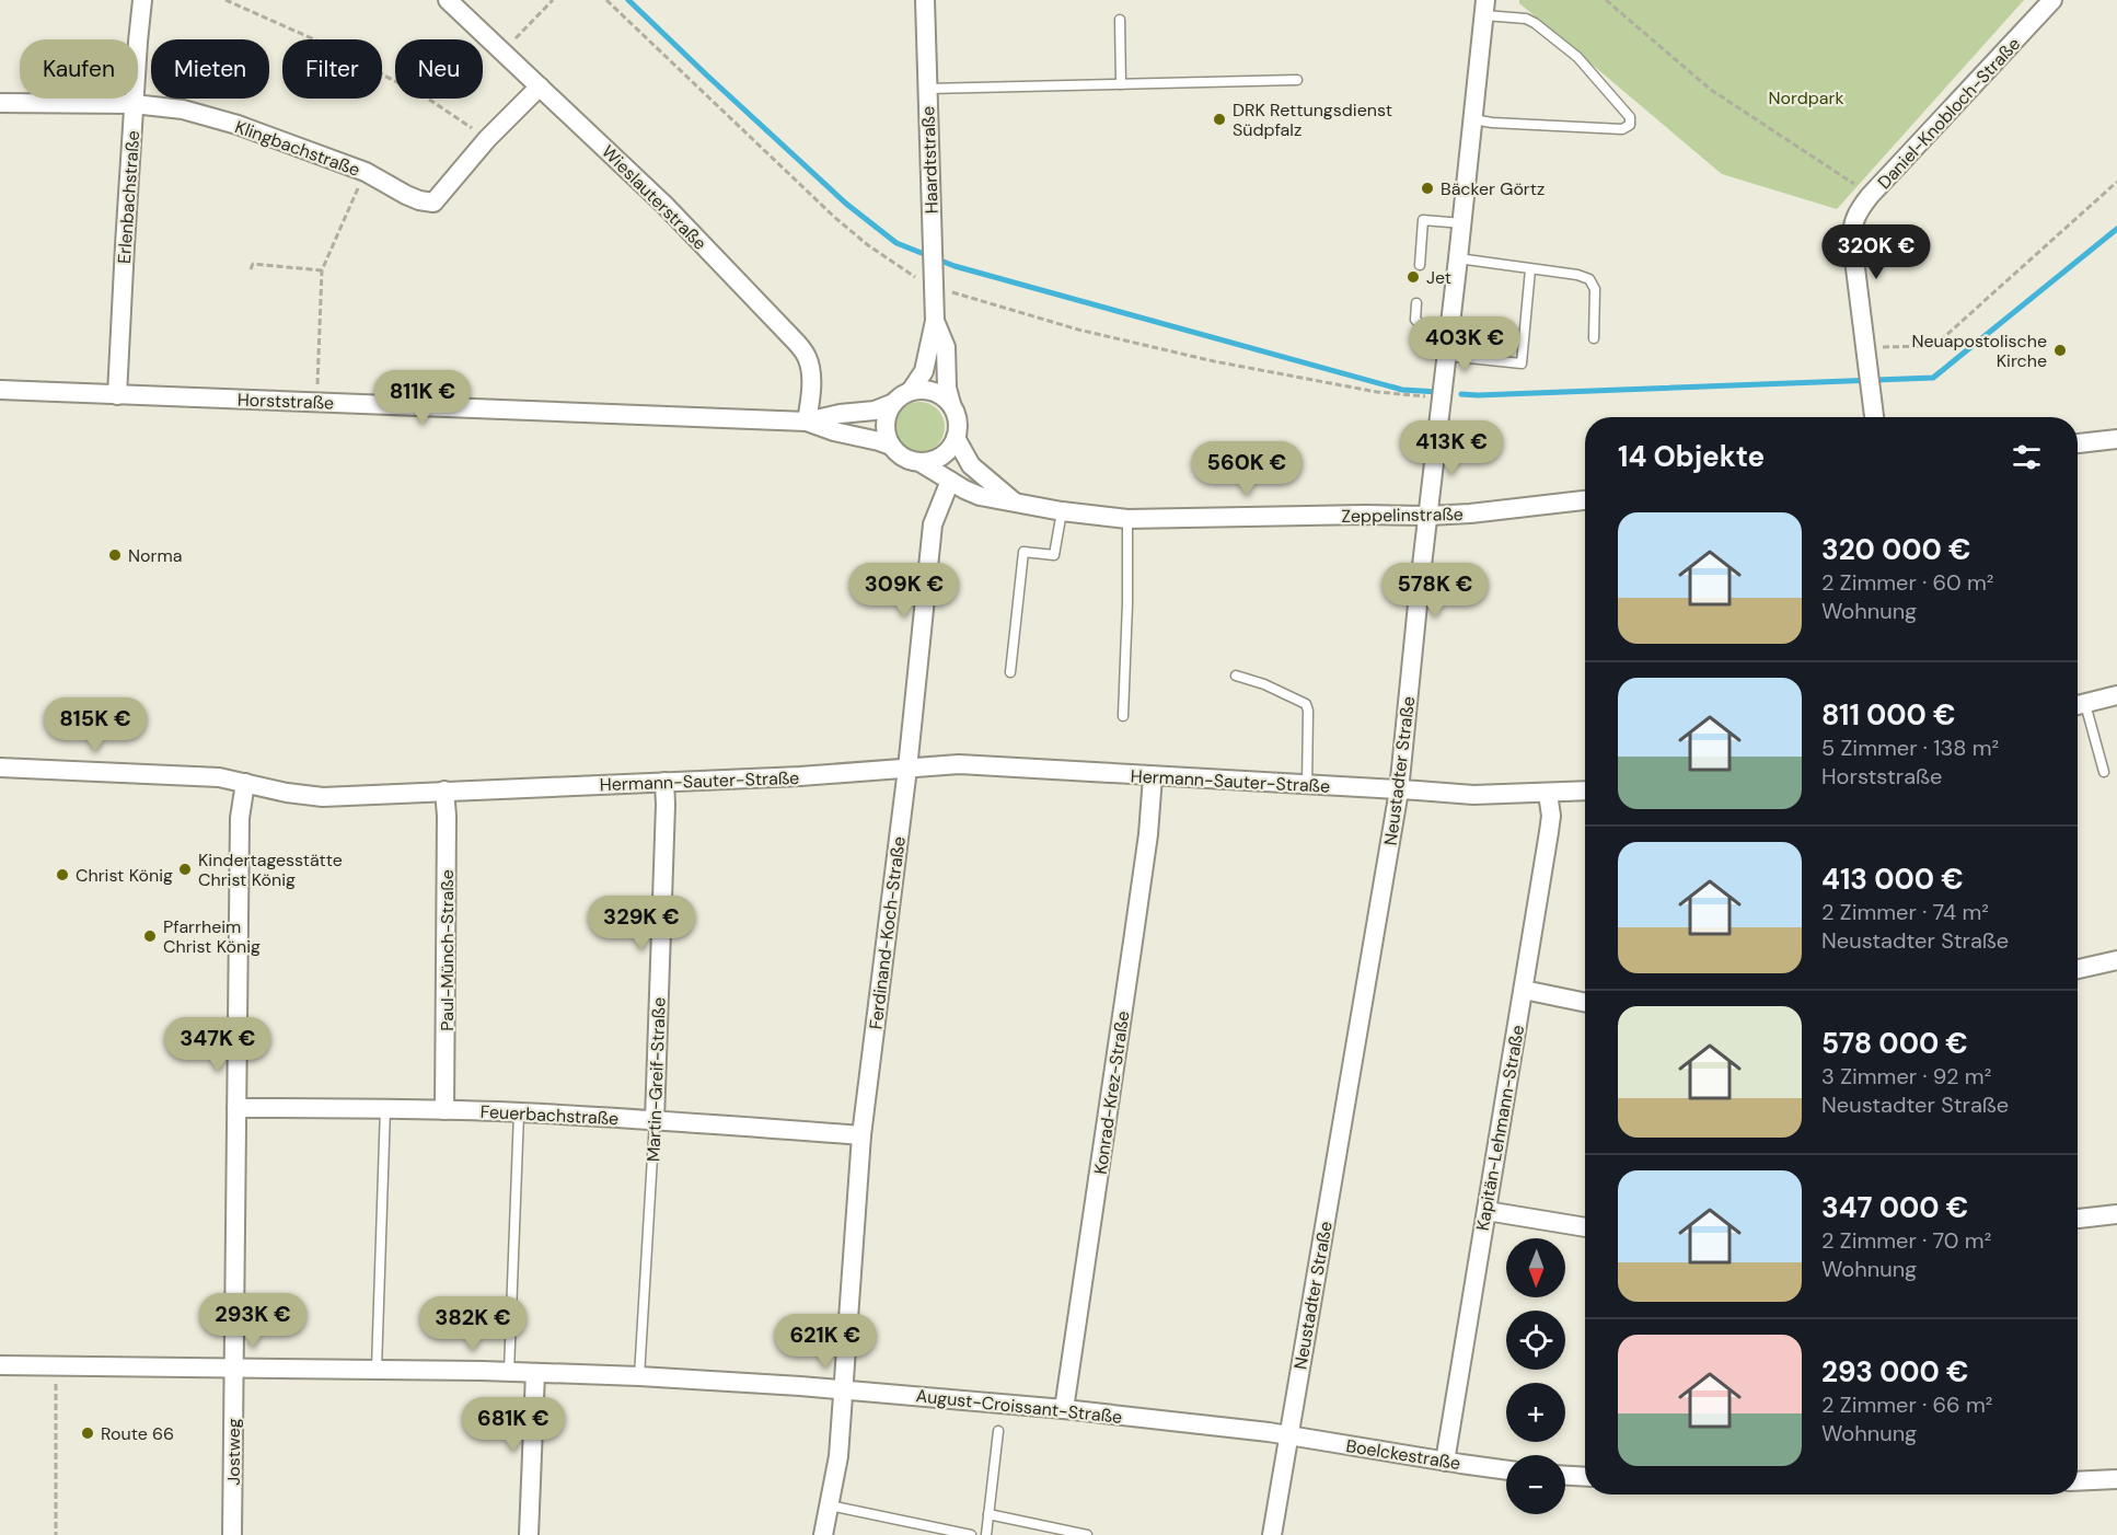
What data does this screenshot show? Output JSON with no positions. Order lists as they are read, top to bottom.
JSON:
{
  "streets": {
    "street": [
      "Daniel-Knobloch-Straße",
      "Klingbachstraße",
      "Haardtstraße",
      "Erlenbachstraße",
      "Wieslauterstraße",
      "Horststraße",
      "Zeppelinstraße",
      "Neustadter Straße",
      "Hermann-Sauter-Straße",
      "Ferdinand-Koch-Straße",
      "Paul-Münch-Straße",
      "Martin-Greif-Straße",
      "Konrad-Krez-Straße",
      "Feuerbachstraße",
      "Kapitän-Lehmann-Straße",
      "August-Croissant-Straße",
      "Jostweg",
      "Boelckestraße"
    ]
  },
  "crossings": [
    ["Klingbachstraße", "Erlenbachstraße"],
    ["Klingbachstraße", "Wieslauterstraße"],
    ["Haardtstraße", "Horststraße"],
    ["Haardtstraße", "Zeppelinstraße"],
    ["Erlenbachstraße", "Horststraße"],
    ["Wieslauterstraße", "Horststraße"],
    ["Horststraße", "Zeppelinstraße"],
    ["Zeppelinstraße", "Neustadter Straße"],
    ["Zeppelinstraße", "Ferdinand-Koch-Straße"],
    ["Neustadter Straße", "Hermann-Sauter-Straße"],
    ["Neustadter Straße", "August-Croissant-Straße"],
    ["Neustadter Straße", "Boelckestraße"],
    ["Hermann-Sauter-Straße", "Ferdinand-Koch-Straße"],
    ["Hermann-Sauter-Straße", "Paul-Münch-Straße"],
    ["Hermann-Sauter-Straße", "Martin-Greif-Straße"],
    ["Hermann-Sauter-Straße", "Konrad-Krez-Straße"],
    ["Hermann-Sauter-Straße", "Kapitän-Lehmann-Straße"],
    ["Hermann-Sauter-Straße", "Jostweg"],
    ["Ferdinand-Koch-Straße", "Feuerbachstraße"],
    ["Ferdinand-Koch-Straße", "August-Croissant-Straße"],
    ["Paul-Münch-Straße", "Feuerbachstraße"],
    ["Martin-Greif-Straße", "Feuerbachstraße"],
    ["Martin-Greif-Straße", "August-Croissant-Straße"],
    ["Konrad-Krez-Straße", "August-Croissant-Straße"],
    ["Feuerbachstraße", "Jostweg"],
    ["Kapitän-Lehmann-Straße", "Boelckestraße"],
    ["August-Croissant-Straße", "Jostweg"],
    ["August-Croissant-Straße", "Boelckestraße"]
  ],
  "parks": ["Nordpark"],
  "places": [
    "DRK Rettungsdienst Südpfalz",
    "Bäcker Görtz",
    "Jet",
    "Neuapostolische Kirche",
    "Norma",
    "Kindertagesstätte Christ König",
    "Christ König",
    "Pfarrheim Christ König",
    "Route 66"
  ],
  "north": "bottom",
  "page": {
    "chip": [
      "Kaufen",
      "Mieten",
      "Filter",
      "Neu"
    ],
    "price": [
      "320K €",
      "403K €",
      "811K €",
      "413K €",
      "560K €",
      "309K €",
      "578K €",
      "815K €",
      "329K €",
      "347K €",
      "293K €",
      "382K €",
      "621K €",
      "681K €"
    ],
    "heading": "14 Objekte",
    "list": [
      {
        "name": "320 000 €",
        "note": "2 Zimmer · 60 m² · Wohnung"
      },
      {
        "name": "811 000 €",
        "note": "5 Zimmer · 138 m² · Horststraße"
      },
      {
        "name": "413 000 €",
        "note": "2 Zimmer · 74 m² · Neustadter Straße"
      },
      {
        "name": "578 000 €",
        "note": "3 Zimmer · 92 m² · Neustadter Straße"
      },
      {
        "name": "347 000 €",
        "note": "2 Zimmer · 70 m² · Wohnung"
      },
      {
        "name": "293 000 €",
        "note": "2 Zimmer · 66 m² · Wohnung"
      }
    ],
    "map_buttons": ["+", "−"]
  }
}
